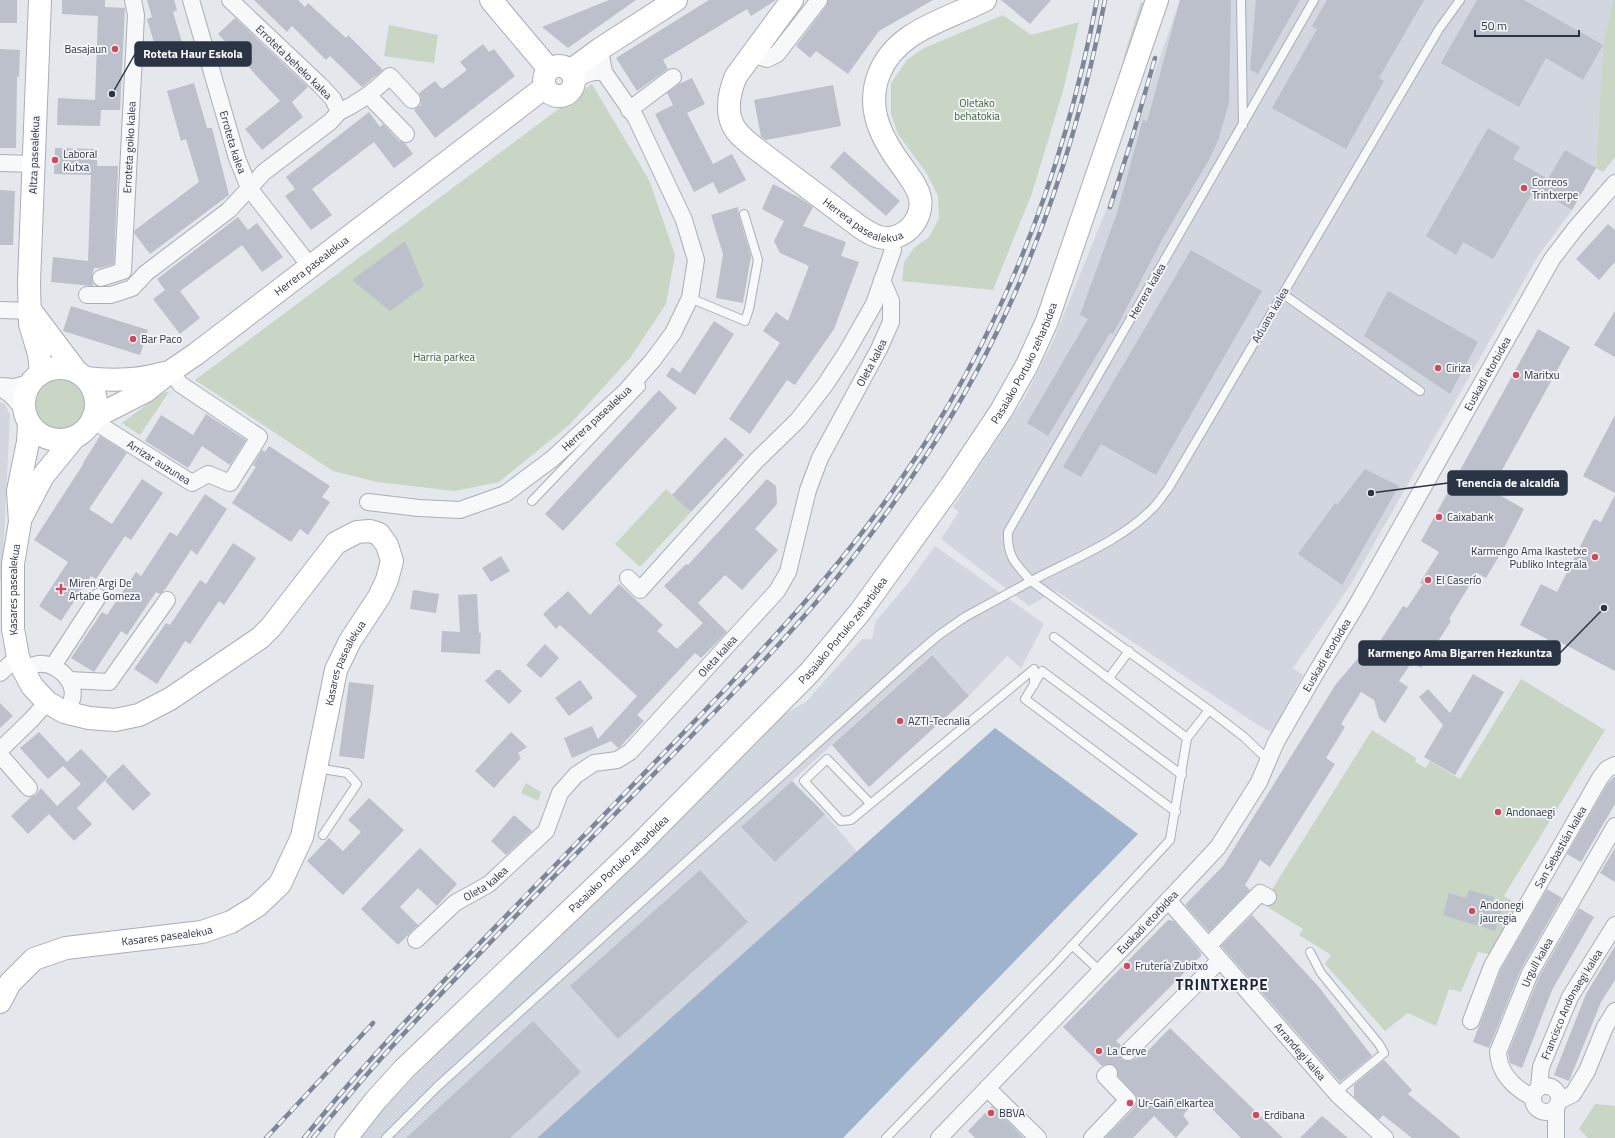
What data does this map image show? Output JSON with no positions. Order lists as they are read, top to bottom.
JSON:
{
  "streets": {
    "street": [
      "Erroteta beheko kalea",
      "Erroteta kalea",
      "Erroteta goiko kalea",
      "Altza pasealekua",
      "Herrera pasealekua",
      "Pasaiako Portuko zeharbidea",
      "Oleta kalea",
      "Euskadi etorbidea",
      "Arrizar auzunea",
      "Kasares pasealekua",
      "San Sebastián kalea",
      "Urgull kalea",
      "Francisco Andonaegi kalea",
      "Arrandegi kalea"
    ],
    "lane": ["Herrera kalea", "Aduana kalea"]
  },
  "crossings": [
    ["Erroteta beheko kalea", "Erroteta kalea"],
    ["Erroteta kalea", "Herrera pasealekua"],
    ["Altza pasealekua", "Herrera pasealekua"],
    ["Altza pasealekua", "Arrizar auzunea"],
    ["Altza pasealekua", "Kasares pasealekua"],
    ["Herrera pasealekua", "Arrizar auzunea"],
    ["Herrera pasealekua", "Kasares pasealekua"],
    ["Herrera kalea", "Aduana kalea"],
    ["Herrera kalea", "Euskadi etorbidea"],
    ["Euskadi etorbidea", "Arrandegi kalea"],
    ["Arrizar auzunea", "Kasares pasealekua"],
    ["Urgull kalea", "Francisco Andonaegi kalea"]
  ],
  "districts": ["TRINTXERPE"],
  "parks": ["Oletako behatokia", "Harria parkea"],
  "places": {
    "other": [
      "Basajaun",
      "Roteta Haur Eskola",
      "Laboral Kutxa",
      "Correos Trintxerpe",
      "Bar Paco",
      "Ciriza",
      "Maritxu",
      "Tenencia de alcaldía",
      "Caixabank",
      "Karmengo Ama Ikastetxe Publiko Integrala",
      "El Caserío",
      "Karmengo Ama Bigarren Hezkuntza",
      "AZTI-Tecnalia",
      "Andonaegi",
      "Andonegi jauregia",
      "Frutería Zubitxo",
      "La Cerve",
      "Ur-Gaiñ elkartea",
      "BBVA",
      "Erdibana"
    ],
    "health": ["Miren Argi De Artabe Gomeza"]
  },
  "scale_bar": "50 m"
}
